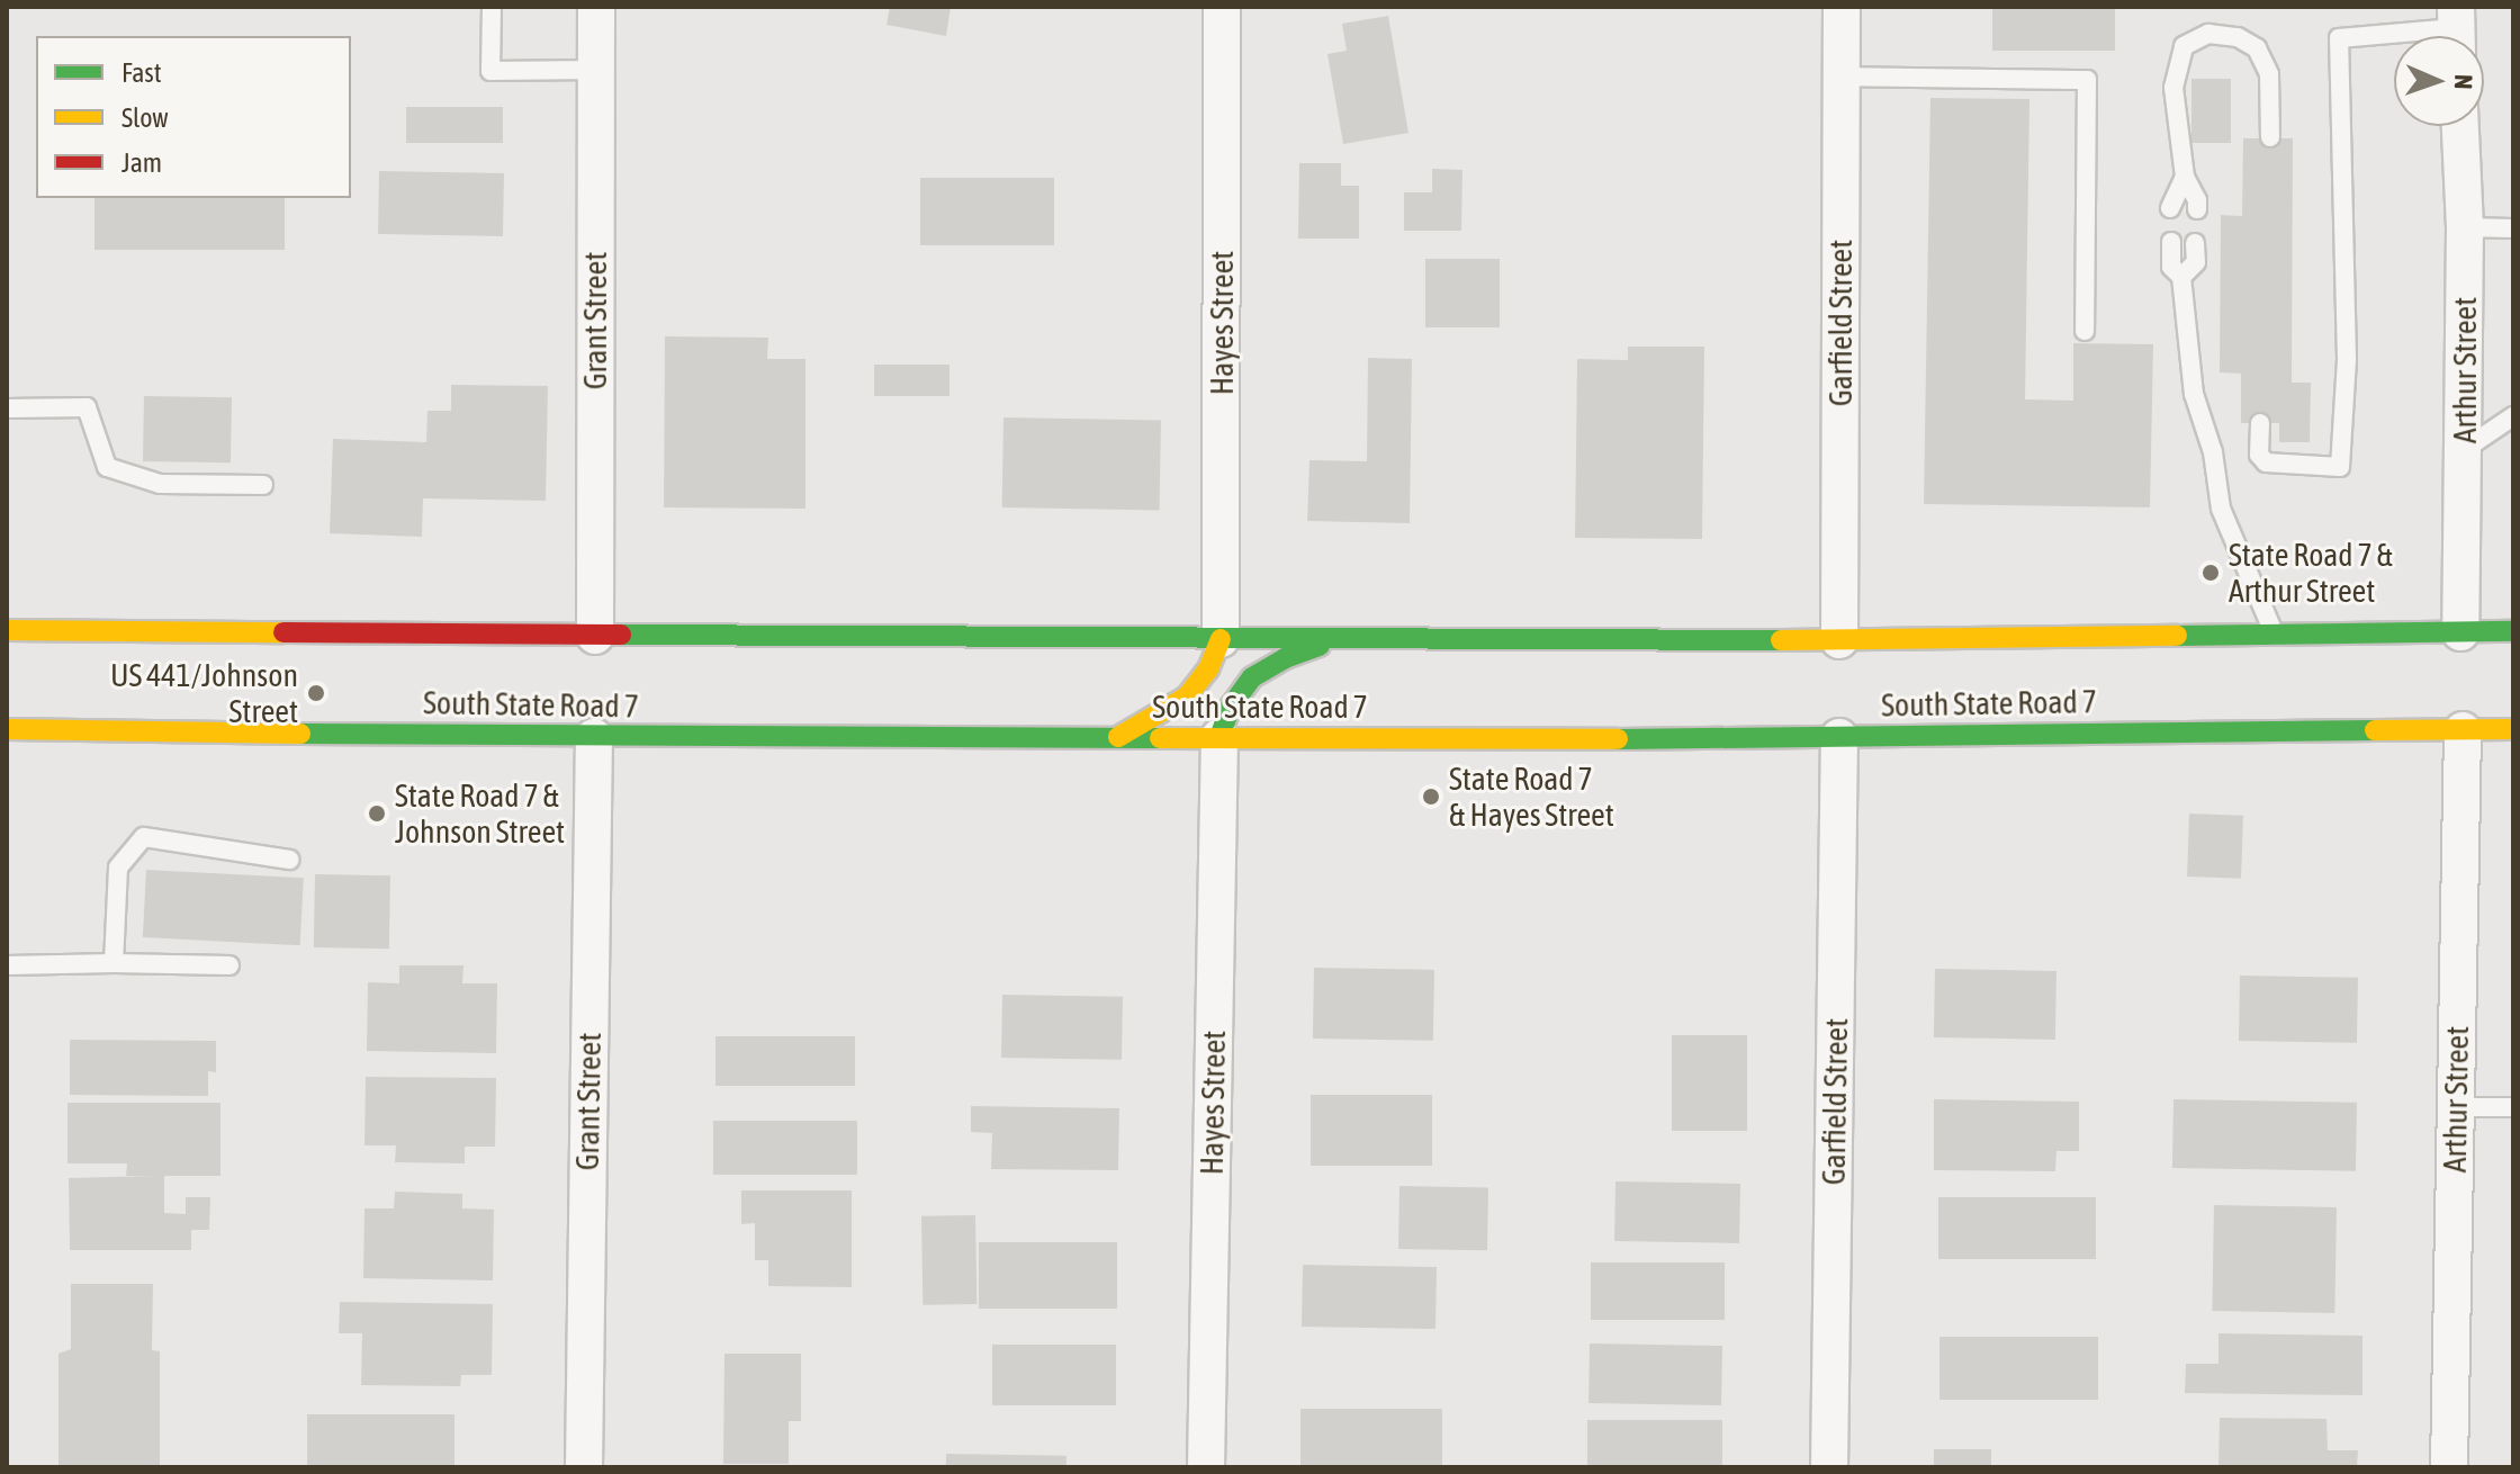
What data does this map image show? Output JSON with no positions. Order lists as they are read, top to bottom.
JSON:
{
  "streets": {
    "main road": ["South State Road 7"],
    "street": [
      "Grant Street",
      "Hayes Street",
      "Garfield Street",
      "Arthur Street"
    ]
  },
  "crossings": [
    ["Grant Street", "South State Road 7"],
    ["Hayes Street", "South State Road 7"],
    ["Garfield Street", "South State Road 7"],
    ["Arthur Street", "South State Road 7"]
  ],
  "places": [
    "State Road 7 & Arthur Street",
    "US 441/Johnson Street",
    "State Road 7 & Hayes Street",
    "State Road 7 & Johnson Street"
  ],
  "legend": ["Fast", "Slow", "Jam"],
  "north": "right"
}
